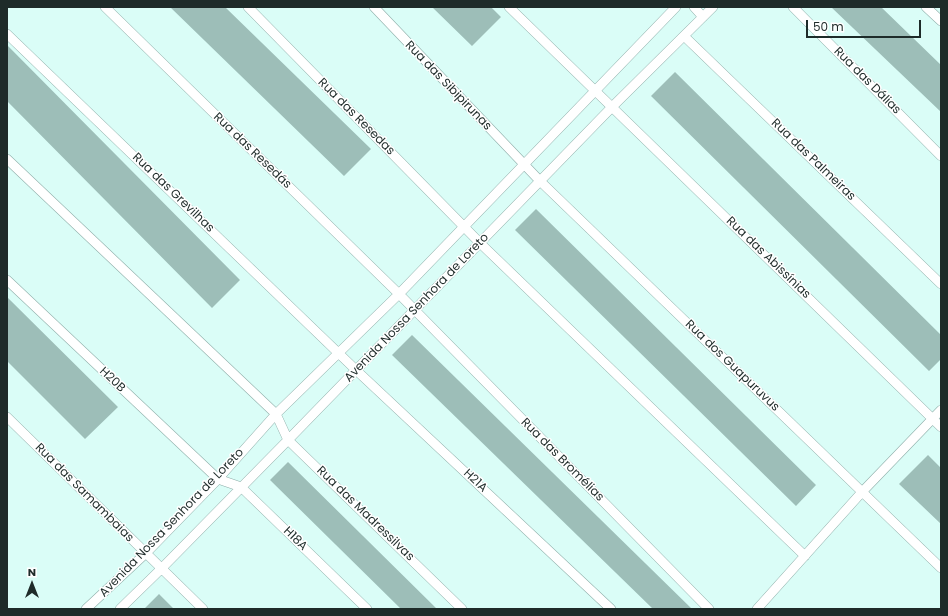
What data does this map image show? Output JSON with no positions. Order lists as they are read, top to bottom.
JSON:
{
  "streets": {
    "lane": [
      "Rua das Dálias",
      "Rua das Sibipirunas",
      "Rua das Resedas",
      "Rua das Resedás",
      "Rua das Palmeiras",
      "Rua das Grevilhas",
      "Rua das Abissínias",
      "Avenida Nossa Senhora de Loreto",
      "Rua dos Guapuruvus",
      "H20B",
      "Rua das Bromélias",
      "H21A",
      "Rua das Samambaias",
      "Rua das Madressilvas",
      "H18A"
    ]
  },
  "crossings": [
    ["Rua das Sibipirunas", "Avenida Nossa Senhora de Loreto"],
    ["Rua das Sibipirunas", "Rua dos Guapuruvus"],
    ["Rua das Resedas", "Avenida Nossa Senhora de Loreto"],
    ["Rua das Resedás", "Avenida Nossa Senhora de Loreto"],
    ["Rua das Resedás", "Rua das Bromélias"],
    ["Rua das Palmeiras", "Avenida Nossa Senhora de Loreto"],
    ["Rua das Grevilhas", "Avenida Nossa Senhora de Loreto"],
    ["Rua das Grevilhas", "H21A"],
    ["Rua das Abissínias", "Avenida Nossa Senhora de Loreto"],
    ["Avenida Nossa Senhora de Loreto", "Rua dos Guapuruvus"],
    ["Avenida Nossa Senhora de Loreto", "H20B"],
    ["Avenida Nossa Senhora de Loreto", "Rua das Bromélias"],
    ["Avenida Nossa Senhora de Loreto", "H21A"],
    ["Avenida Nossa Senhora de Loreto", "Rua das Samambaias"],
    ["Avenida Nossa Senhora de Loreto", "Rua das Madressilvas"],
    ["Avenida Nossa Senhora de Loreto", "H18A"],
    ["H20B", "H18A"]
  ],
  "scale_bar": "50 m",
  "north": "top"
}
